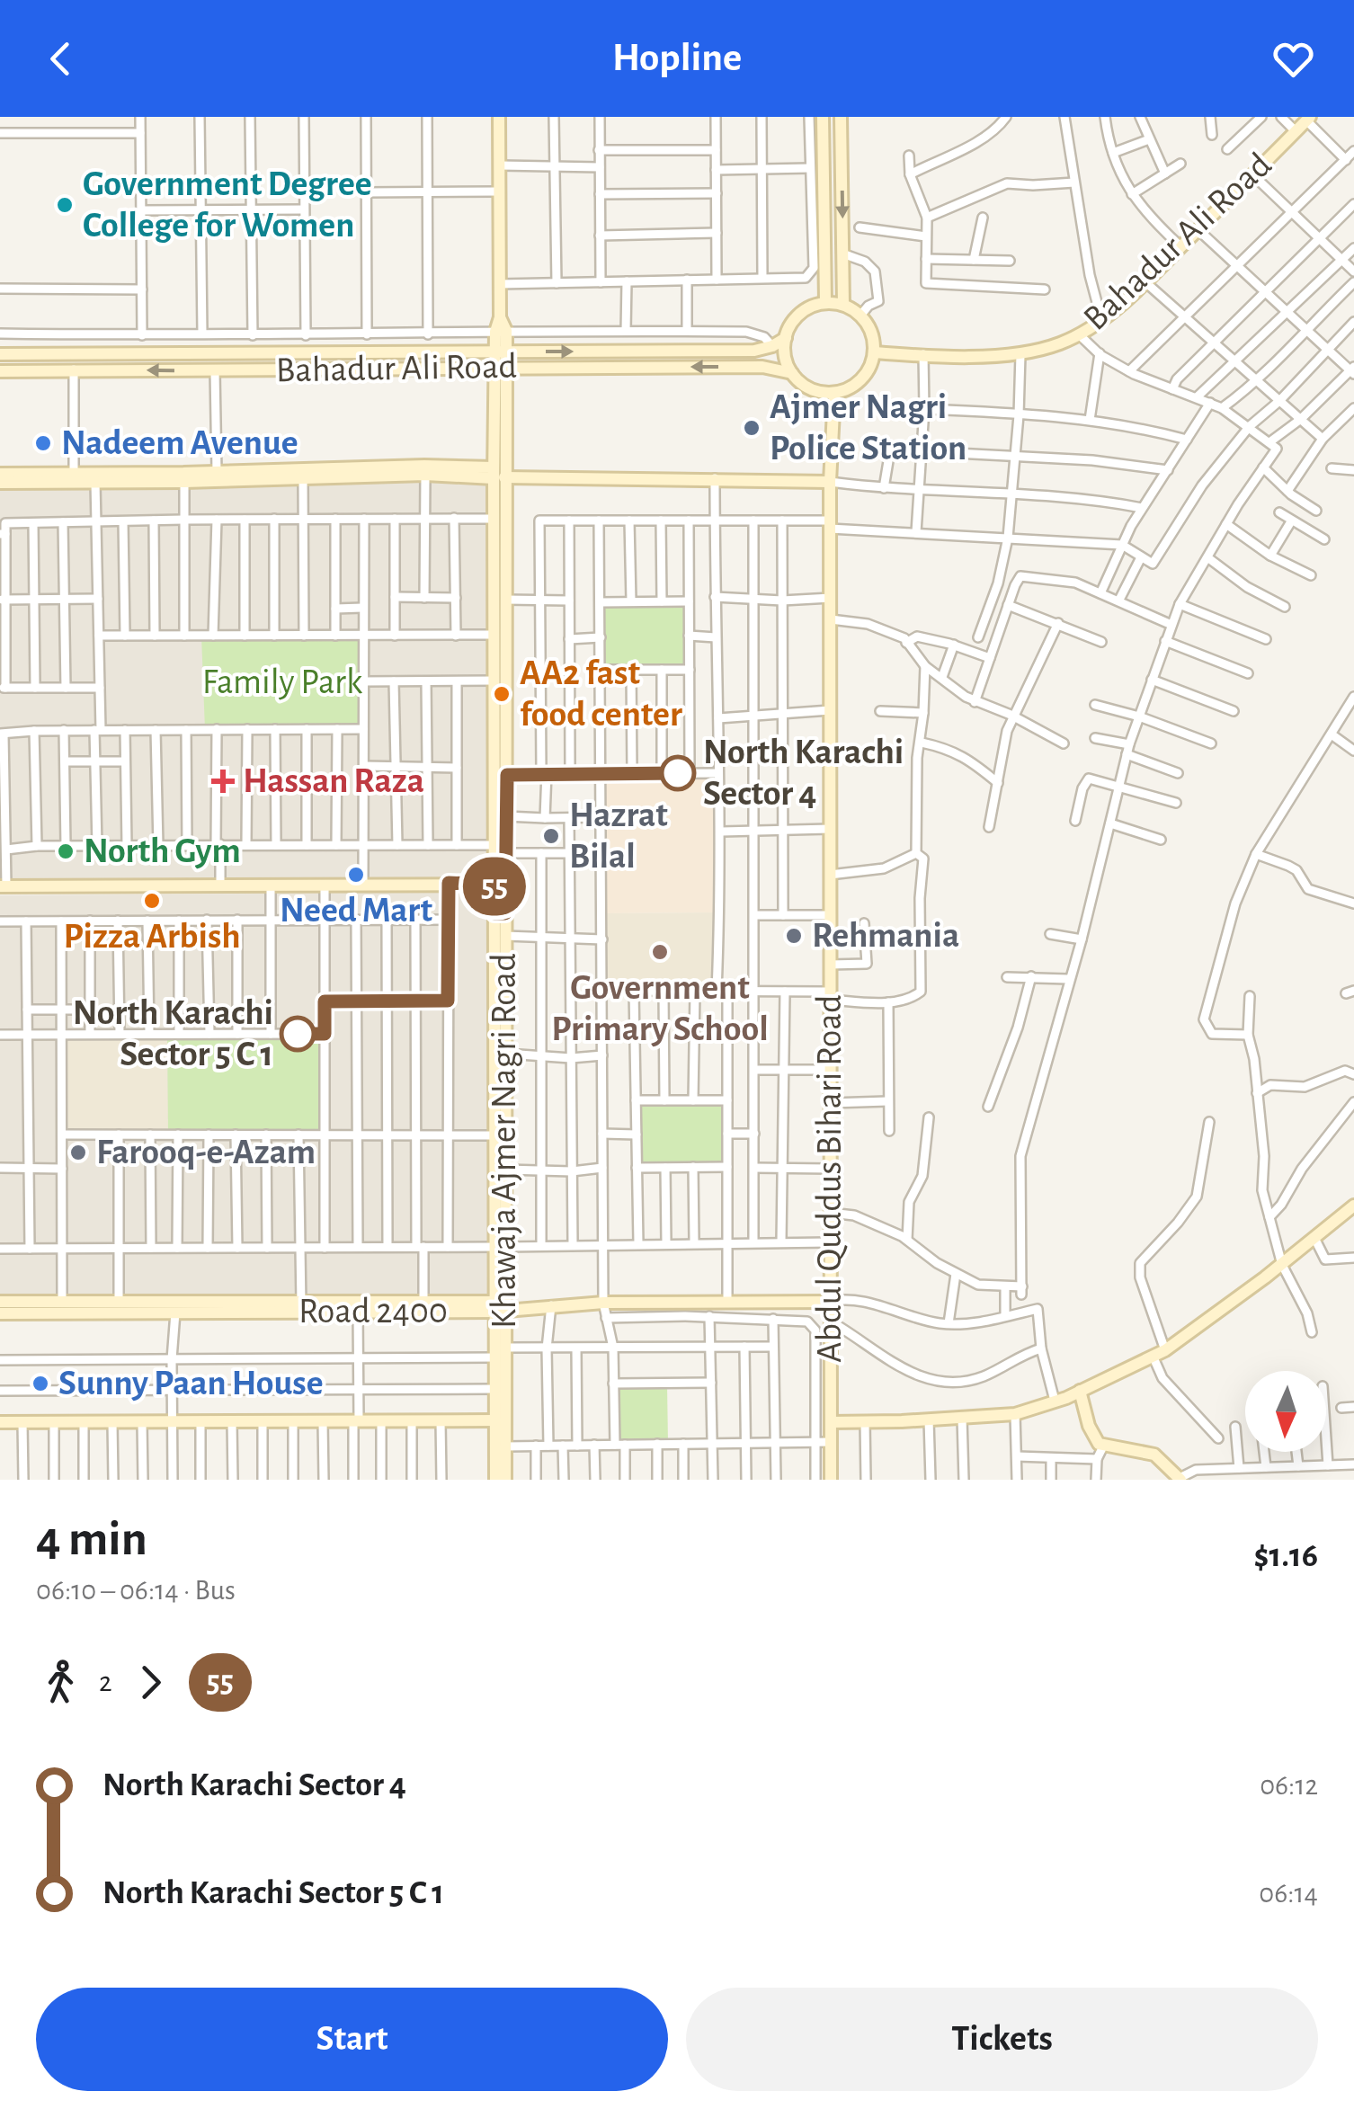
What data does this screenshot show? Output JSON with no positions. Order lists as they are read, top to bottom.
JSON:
{
  "streets": {
    "street": [
      "Bahadur Ali Road",
      "Khawaja Ajmer Nagri Road",
      "Abdul Quddus Bihari Road",
      "Road 2400"
    ]
  },
  "crossings": [
    ["Bahadur Ali Road", "Khawaja Ajmer Nagri Road"],
    ["Bahadur Ali Road", "Abdul Quddus Bihari Road"],
    ["Khawaja Ajmer Nagri Road", "Road 2400"],
    ["Abdul Quddus Bihari Road", "Road 2400"]
  ],
  "parks": ["Family Park"],
  "places": {
    "other": [
      "Government Degree College for Women",
      "Ajmer Nagri Police Station",
      "Nadeem Avenue",
      "AA2 fast food center",
      "North Karachi Sector 4",
      "Hazrat Bilal",
      "North Gym",
      "Need Mart",
      "Pizza Arbish",
      "Rehmania",
      "Government Primary School",
      "North Karachi Sector 5 C 1",
      "Farooq-e-Azam",
      "Sunny Paan House"
    ],
    "health": ["Hassan Raza"]
  },
  "lines": ["bus line 55"],
  "north": "bottom",
  "page": {
    "header": "Hopline",
    "on_map": "55",
    "heading": ["4 min", "06:10 – 06:14 · Bus", "$1.16"],
    "legs": ["2", "55"],
    "list": [
      {
        "name": "North Karachi Sector 4",
        "value": "06:12"
      },
      {
        "name": "North Karachi Sector 5 C 1",
        "value": "06:14"
      }
    ],
    "buttons": ["Start", "Tickets"]
  }
}
